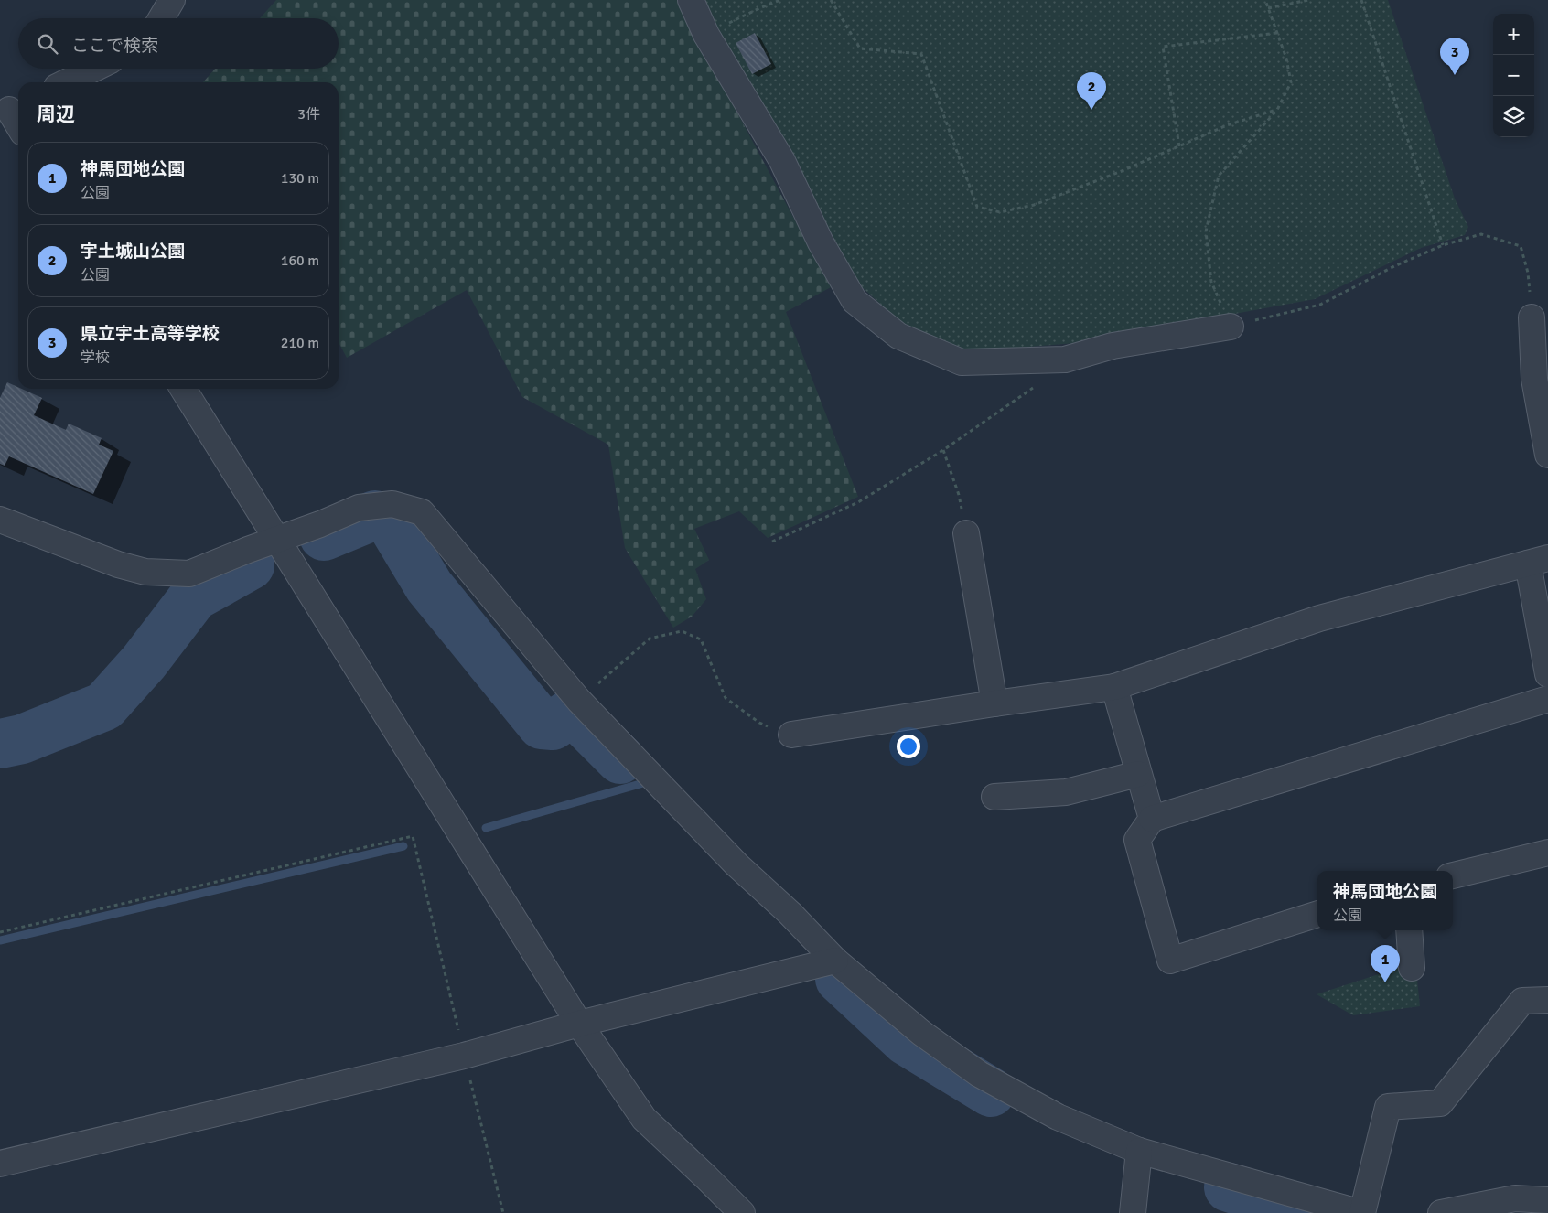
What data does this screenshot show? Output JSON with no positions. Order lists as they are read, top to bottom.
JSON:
{
  "page": {
    "map_buttons": ["+", "−"],
    "search": "ここで検索",
    "pins": ["3", "2", "1"],
    "heading": ["周辺", "3件"],
    "list": [
      {
        "mark": "1",
        "name": "神馬団地公園",
        "note": "公園",
        "value": "130 m"
      },
      {
        "mark": "2",
        "name": "宇土城山公園",
        "note": "公園",
        "value": "160 m"
      },
      {
        "mark": "3",
        "name": "県立宇土高等学校",
        "note": "学校",
        "value": "210 m"
      }
    ],
    "popup": ["神馬団地公園", "公園"]
  }
}
